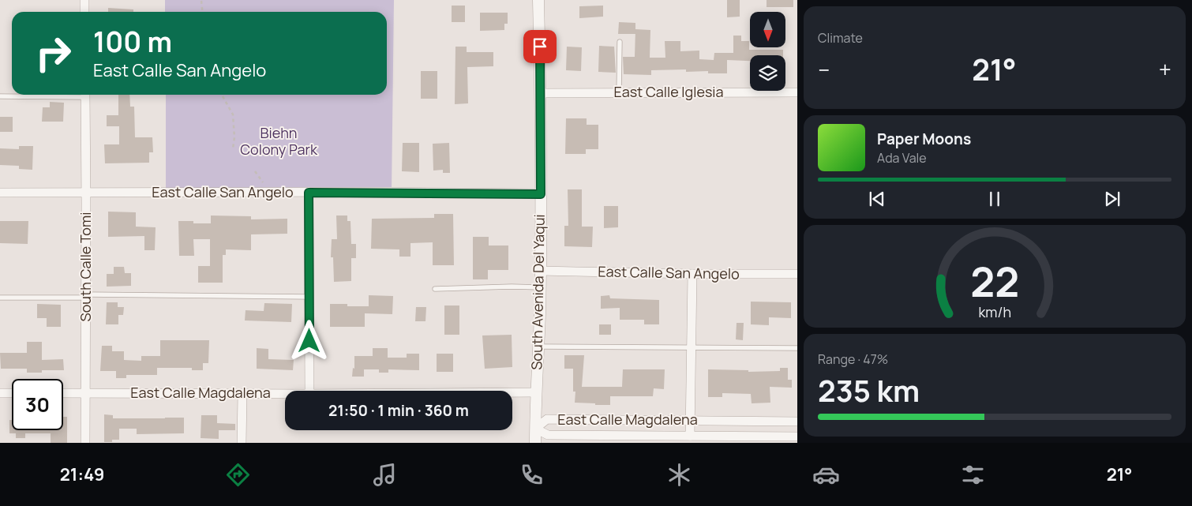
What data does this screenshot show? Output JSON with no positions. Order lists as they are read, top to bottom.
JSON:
{
  "streets": {
    "street": [
      "East Calle Iglesia",
      "East Calle San Angelo",
      "South Calle Tomi",
      "South Avenida Del Yaqui",
      "East Calle Magdalena"
    ]
  },
  "crossings": [
    ["East Calle Iglesia", "South Avenida Del Yaqui"],
    ["East Calle San Angelo", "South Calle Tomi"],
    ["East Calle San Angelo", "South Avenida Del Yaqui"],
    ["South Calle Tomi", "East Calle Magdalena"],
    ["South Avenida Del Yaqui", "East Calle Magdalena"]
  ],
  "parks": ["Biehn Colony Park"],
  "north": "bottom",
  "page": {
    "tile": [
      "Climate",
      ["Range · 47%", "235 km"]
    ],
    "turn": ["100 m", "East Calle San Angelo"],
    "heat": ["−", "21°", "+"],
    "song": ["Paper Moons", "Ada Vale"],
    "limit": "30",
    "trip": "21:50 · 1 min · 360 m",
    "tabs": ["21:49", "21°"],
    "gauge": ["22", "km/h"]
  }
}
